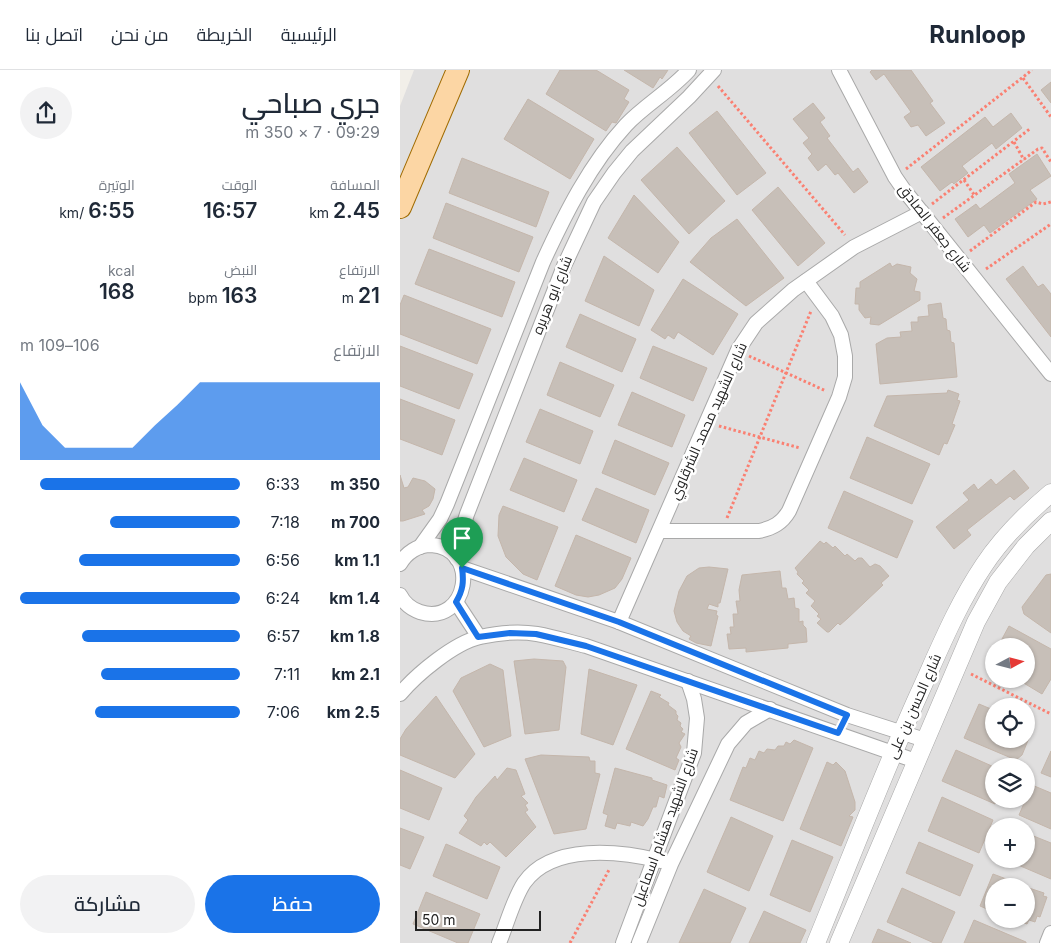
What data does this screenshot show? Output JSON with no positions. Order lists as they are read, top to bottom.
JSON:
{
  "streets": {
    "street": [
      "شارع جعفر الصادق",
      "شارع ابو هريره",
      "شارع الشهيد محمد الشرقاوي",
      "شارع الحسن بن على",
      "شارع الشهيد هشام اسماعيل"
    ]
  },
  "crossings": [
    ["شارع جعفر الصادق", "شارع الشهيد محمد الشرقاوي"]
  ],
  "scale_bar": "50 m",
  "north": "right",
  "page": {
    "header": "Runloop",
    "nav": [
      "الرئيسية",
      "الخريطة",
      "من نحن",
      "اتصل بنا"
    ],
    "heading": ["جري صباحي", "09:29 · 7 × 350 m"],
    "stats": [
      ["المسافة", "2.45 km"],
      ["الوقت", "16:57"],
      ["الوتيرة", "6:55 /km"],
      ["الارتفاع", "21 m"],
      ["النبض", "163 bpm"],
      ["kcal", "168"]
    ],
    "chart": ["الارتفاع", "106–109 m"],
    "list": [
      {
        "name": "350 m",
        "note": "6:33"
      },
      {
        "name": "700 m",
        "note": "7:18"
      },
      {
        "name": "1.1 km",
        "note": "6:56"
      },
      {
        "name": "1.4 km",
        "note": "6:24"
      },
      {
        "name": "1.8 km",
        "note": "6:57"
      },
      {
        "name": "2.1 km",
        "note": "7:11"
      },
      {
        "name": "2.5 km",
        "note": "7:06"
      }
    ],
    "map_buttons": ["+", "−"],
    "buttons": ["حفظ", "مشاركة"],
    "scale": "50 m"
  }
}
